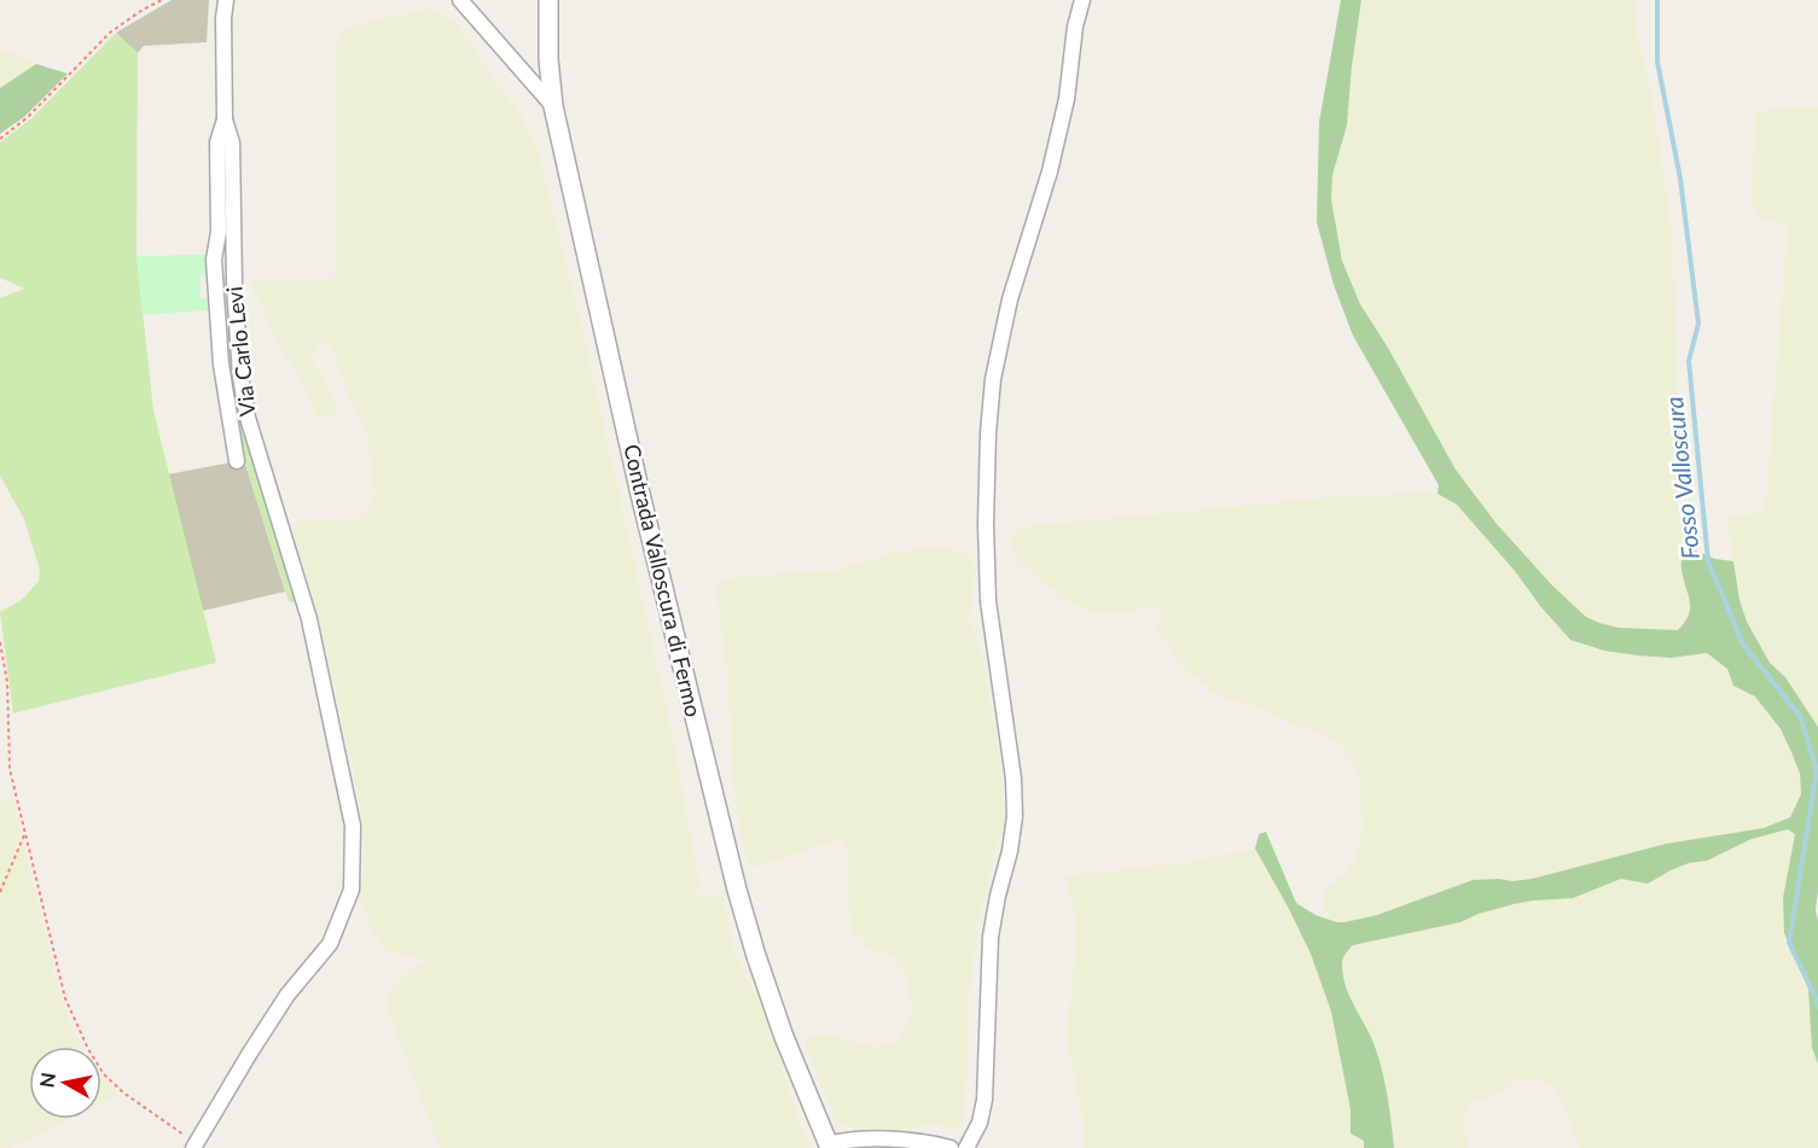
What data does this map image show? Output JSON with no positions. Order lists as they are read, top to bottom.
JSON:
{
  "streets": {
    "street": ["Via Carlo Levi", "Contrada Valloscura di Fermo"]
  },
  "water": ["Fosso Valloscura"],
  "north": "left"
}
